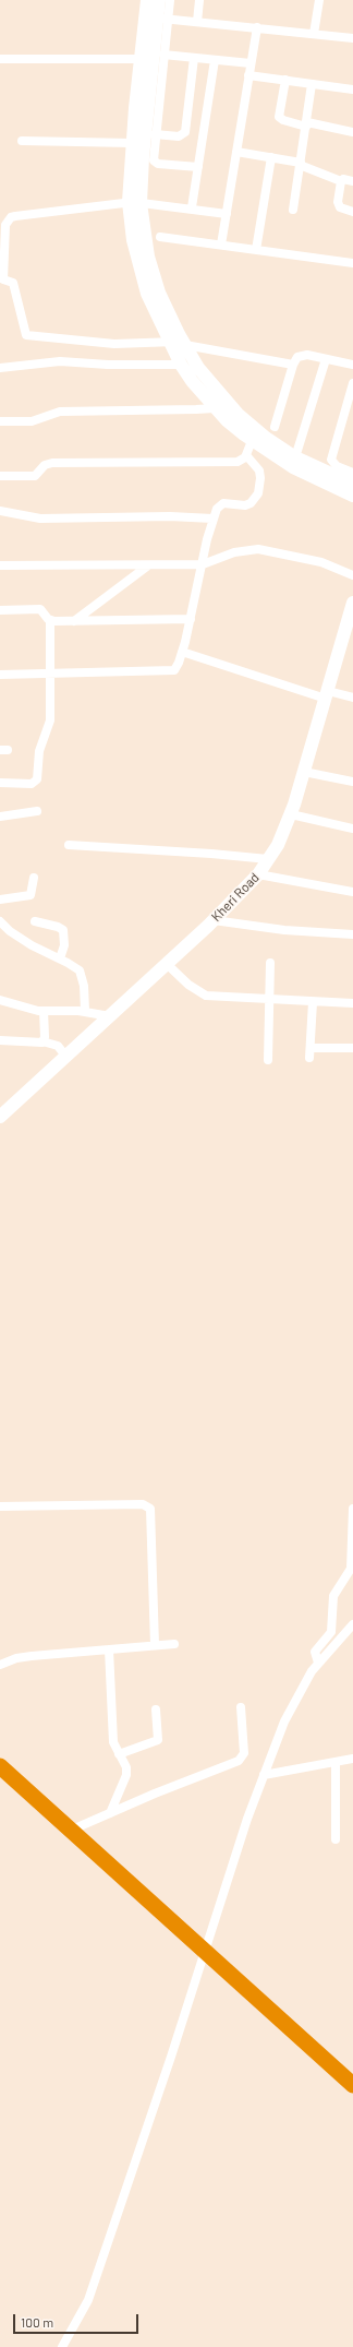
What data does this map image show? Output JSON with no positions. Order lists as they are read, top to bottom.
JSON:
{
  "streets": {
    "street": ["Kheri Road"]
  },
  "scale_bar": "100 m"
}
